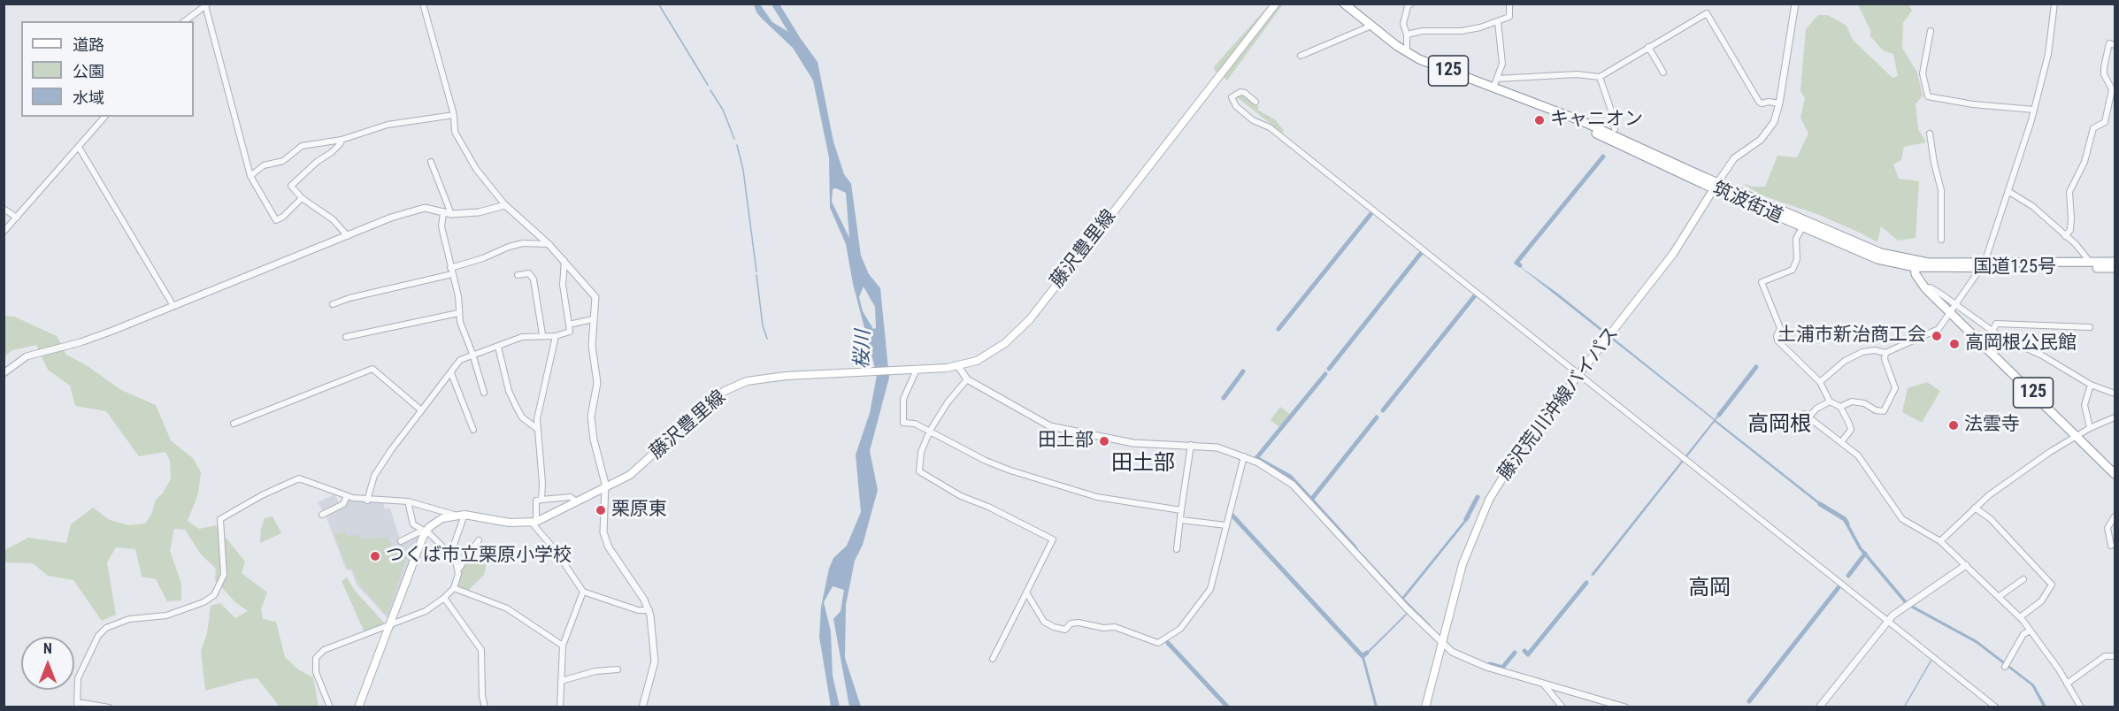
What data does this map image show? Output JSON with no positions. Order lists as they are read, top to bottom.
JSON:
{
  "streets": {
    "highway": ["125", "筑波街道", "国道125号"],
    "main road": ["藤沢豊里線", "藤沢荒川沖線バイパス"]
  },
  "crossings": [
    ["125", "筑波街道"],
    ["125", "国道125号"],
    ["筑波街道", "国道125号"],
    ["筑波街道", "藤沢荒川沖線バイパス"]
  ],
  "districts": ["高岡根", "田土部", "高岡"],
  "water": ["桜川"],
  "places": [
    "キャニオン",
    "土浦市新治商工会",
    "高岡根公民館",
    "法雲寺",
    "田土部",
    "栗原東",
    "つくば市立栗原小学校"
  ],
  "legend": ["道路", "公園", "水域"],
  "north": "top"
}
